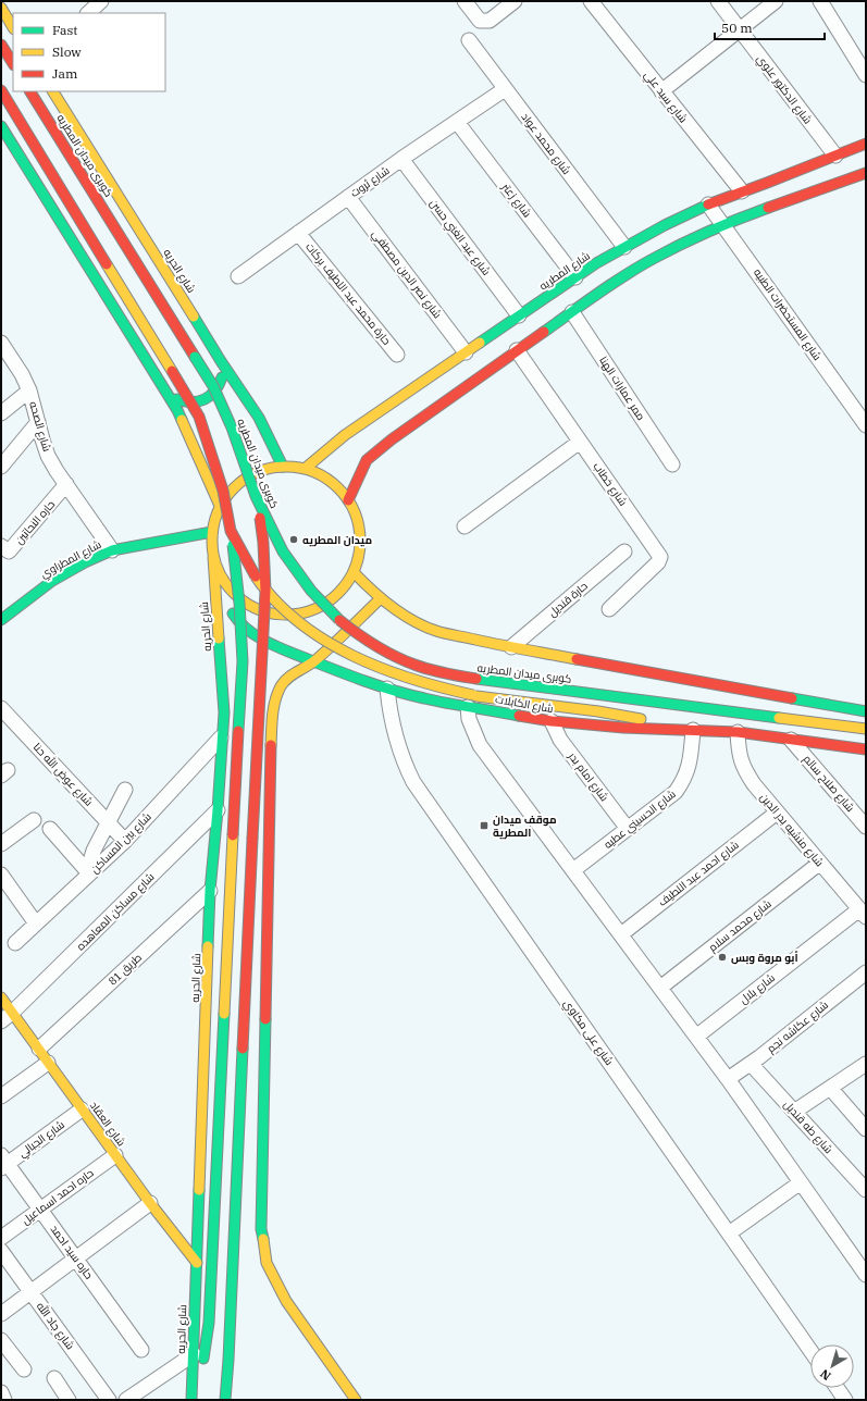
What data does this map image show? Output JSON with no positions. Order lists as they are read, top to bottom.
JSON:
{
  "streets": {
    "main road": [
      "كوبرى ميدان المطريه",
      "شارع الحريه",
      "شارع المطريه",
      "شارع المطراوي",
      "شارع الكابلات",
      "شارع العقاد"
    ],
    "street": [
      "شارع الدكتور علوي",
      "شارع سيد علي",
      "شارع محمد عواد",
      "شارع ثروت",
      "شارع زعتر",
      "شارع عبد الغني حسن",
      "شارع نصر الدين مصطفي",
      "حارة محمد عبد اللطيف بركات",
      "شارع المستحضرات الطبيه",
      "ممر عمارات الهنا",
      "شارع الصحه",
      "شارع خطاب",
      "حاره النحاتين",
      "حارة قنديل",
      "شارع عوض الله حنا",
      "شارع امام بدر",
      "شارع صلاح سالم",
      "شارع الحسيني عطيه",
      "شارع منشيه بدر الدين",
      "شارع بين المساكن",
      "شارع احمد عبد اللطيف",
      "شارع مساكن المعاهده",
      "شارع محمد سلام",
      "طريق 81",
      "شارع بلال",
      "شارع عكاشه نجم",
      "شارع على مكاوي",
      "شارع طه قنديل",
      "شارع الجبالي",
      "حاره احمد اسماعيل",
      "حاره سيد احمد",
      "شارع جاد الله"
    ]
  },
  "crossings": [
    ["شارع الدكتور علوي", "شارع المطريه"],
    ["شارع سيد علي", "شارع المطريه"],
    ["شارع محمد عواد", "شارع ثروت"],
    ["شارع محمد عواد", "شارع المطريه"],
    ["شارع ثروت", "شارع زعتر"],
    ["شارع ثروت", "شارع عبد الغني حسن"],
    ["شارع ثروت", "شارع نصر الدين مصطفي"],
    ["شارع ثروت", "حارة محمد عبد اللطيف بركات"],
    ["شارع زعتر", "شارع المطريه"],
    ["شارع عبد الغني حسن", "شارع المطريه"],
    ["شارع الحريه", "شارع المطريه"],
    ["شارع الحريه", "شارع المطراوي"],
    ["شارع الحريه", "شارع الكابلات"],
    ["شارع الحريه", "شارع بين المساكن"],
    ["شارع الحريه", "شارع مساكن المعاهده"],
    ["شارع الحريه", "طريق 81"],
    ["شارع الحريه", "شارع العقاد"],
    ["شارع المطريه", "شارع نصر الدين مصطفي"],
    ["شارع المطريه", "شارع المستحضرات الطبيه"],
    ["شارع المطريه", "شارع المطراوي"],
    ["شارع المطريه", "شارع الكابلات"],
    ["شارع الصحه", "حاره النحاتين"],
    ["شارع الصحه", "شارع المطراوي"],
    ["شارع المطراوي", "شارع الكابلات"],
    ["شارع الكابلات", "شارع امام بدر"],
    ["شارع الكابلات", "شارع صلاح سالم"],
    ["شارع الكابلات", "شارع الحسيني عطيه"],
    ["شارع الكابلات", "شارع منشيه بدر الدين"],
    ["شارع الكابلات", "شارع على مكاوي"],
    ["شارع عوض الله حنا", "شارع بين المساكن"],
    ["شارع امام بدر", "شارع الحسيني عطيه"],
    ["شارع منشيه بدر الدين", "شارع احمد عبد اللطيف"],
    ["شارع منشيه بدر الدين", "شارع محمد سلام"],
    ["شارع منشيه بدر الدين", "شارع بلال"],
    ["شارع مساكن المعاهده", "شارع العقاد"],
    ["طريق 81", "شارع العقاد"],
    ["شارع عكاشه نجم", "شارع طه قنديل"],
    ["شارع العقاد", "شارع الجبالي"],
    ["شارع العقاد", "حاره احمد اسماعيل"],
    ["شارع الجبالي", "حاره سيد احمد"],
    ["حاره احمد اسماعيل", "حاره سيد احمد"]
  ],
  "places": {
    "other": ["ميدان المطريه", "أبو مروة وبس"],
    "transit": ["موقف ميدان المطرية"]
  },
  "legend": ["Fast", "Slow", "Jam"],
  "scale_bar": "50 m",
  "north": "bottom left"
}
